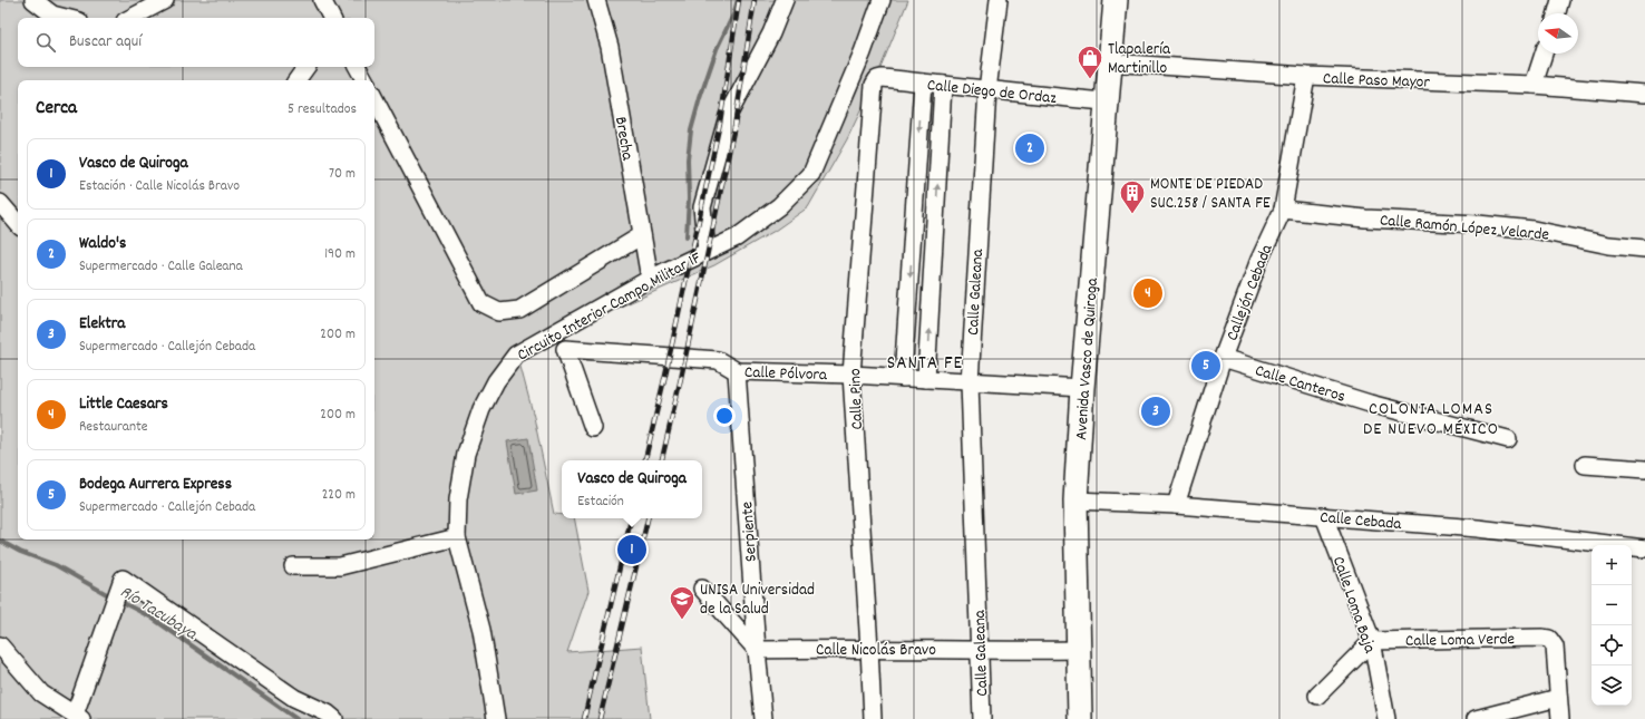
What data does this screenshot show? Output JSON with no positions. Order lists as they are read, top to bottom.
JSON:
{
  "streets": {
    "main road": ["Avenida Vasco de Quiroga"],
    "street": [
      "Calle Paso Mayor",
      "Calle Diego de Ordaz",
      "Brecha",
      "Calle Ramón López Velarde",
      "Calle Galeana",
      "Callejón Cebada",
      "Circuito Interior Campo Militar 1F",
      "Calle Pólvora",
      "Calle Canteros",
      "Calle Pino",
      "Calle Cebada",
      "Serpiente",
      "Calle Loma Baja",
      "Calle Loma Verde",
      "Calle Nicolás Bravo"
    ]
  },
  "crossings": [
    ["Calle Paso Mayor", "Callejón Cebada"],
    ["Calle Paso Mayor", "Avenida Vasco de Quiroga"],
    ["Calle Diego de Ordaz", "Calle Galeana"],
    ["Calle Diego de Ordaz", "Avenida Vasco de Quiroga"],
    ["Calle Diego de Ordaz", "Calle Pino"],
    ["Brecha", "Circuito Interior Campo Militar 1F"],
    ["Calle Ramón López Velarde", "Callejón Cebada"],
    ["Calle Galeana", "Calle Pólvora"],
    ["Calle Galeana", "Calle Nicolás Bravo"],
    ["Callejón Cebada", "Calle Canteros"],
    ["Callejón Cebada", "Calle Cebada"],
    ["Avenida Vasco de Quiroga", "Calle Pólvora"],
    ["Avenida Vasco de Quiroga", "Calle Cebada"],
    ["Avenida Vasco de Quiroga", "Calle Nicolás Bravo"],
    ["Calle Pólvora", "Calle Pino"],
    ["Calle Pólvora", "Serpiente"],
    ["Calle Pino", "Calle Nicolás Bravo"],
    ["Calle Cebada", "Calle Loma Baja"],
    ["Serpiente", "Calle Nicolás Bravo"],
    ["Calle Loma Baja", "Calle Loma Verde"]
  ],
  "districts": ["SANTA FE", "COLONIA LOMAS DE NUEVO MÉXICO"],
  "water": ["Río Tacubaya"],
  "places": {
    "shop": ["Tlapalería Martinillo"],
    "building": ["MONTE DE PIEDAD SUC.258 / SANTA FE"],
    "school or university": ["UNISA Universidad de la Salud"]
  },
  "north": "left",
  "page": {
    "search": "Buscar aquí",
    "heading": ["Cerca", "5 resultados"],
    "pins": [
      "2",
      "4",
      "5",
      "3",
      "1"
    ],
    "list": [
      {
        "mark": "1",
        "name": "Vasco de Quiroga",
        "note": "Estación · Calle Nicolás Bravo",
        "value": "70 m"
      },
      {
        "mark": "2",
        "name": "Waldo's",
        "note": "Supermercado · Calle Galeana",
        "value": "190 m"
      },
      {
        "mark": "3",
        "name": "Elektra",
        "note": "Supermercado · Callejón Cebada",
        "value": "200 m"
      },
      {
        "mark": "4",
        "name": "Little Caesars",
        "note": "Restaurante",
        "value": "200 m"
      },
      {
        "mark": "5",
        "name": "Bodega Aurrera Express",
        "note": "Supermercado · Callejón Cebada",
        "value": "220 m"
      }
    ],
    "popup": ["Vasco de Quiroga", "Estación"],
    "map_buttons": ["+", "−"]
  }
}
